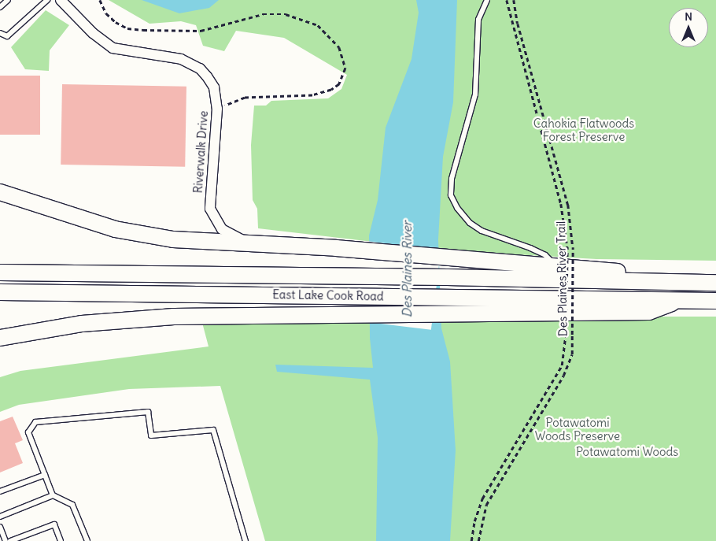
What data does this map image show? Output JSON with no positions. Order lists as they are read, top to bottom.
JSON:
{
  "streets": {
    "main road": ["East Lake Cook Road"],
    "street": ["Riverwalk Drive"],
    "path": ["Des Plaines River Trail"]
  },
  "water": ["Des Plaines River"],
  "parks": ["Cahokia Flatwoods Forest Preserve", "Potawatomi Woods Preserve", "Potawatomi Woods"],
  "north": "top"
}
